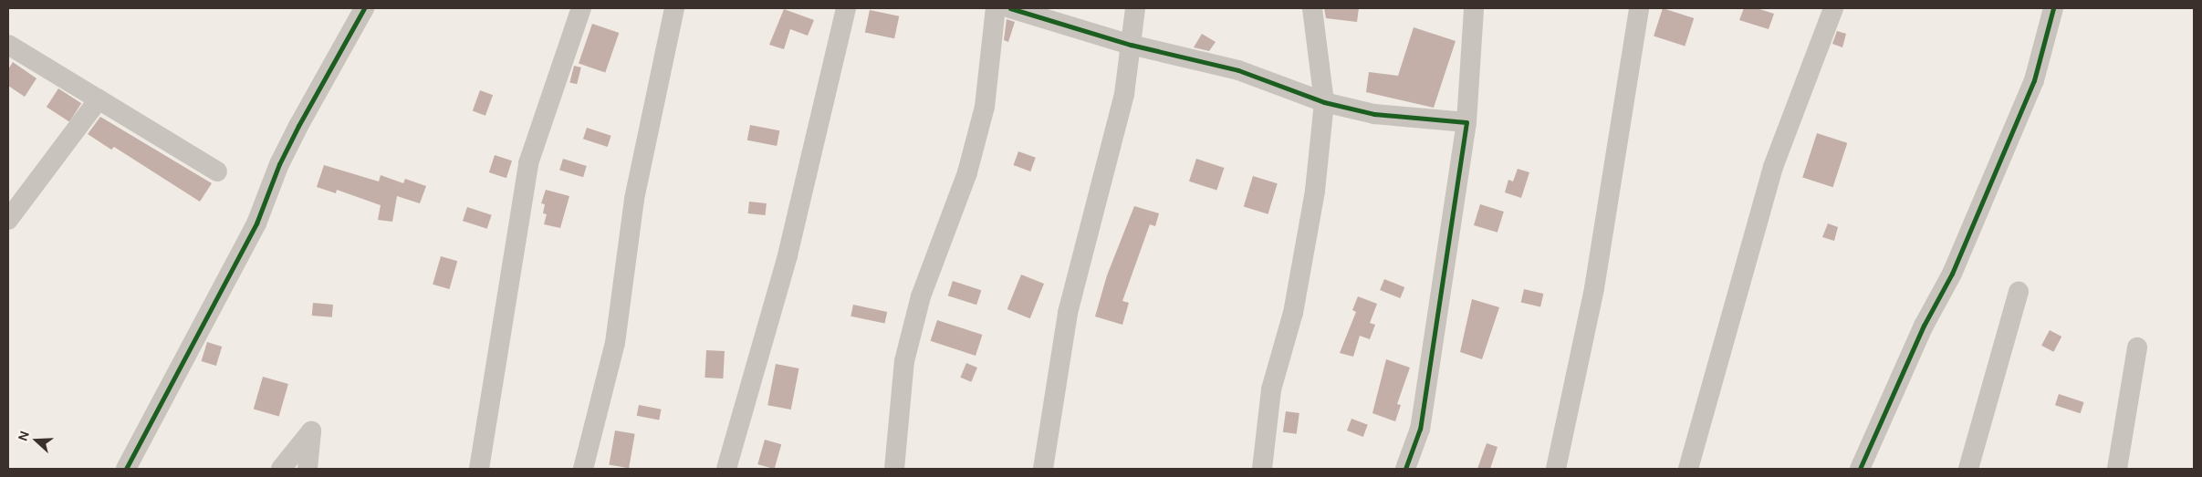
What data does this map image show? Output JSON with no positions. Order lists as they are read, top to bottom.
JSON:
{
  "north": "left"
}
